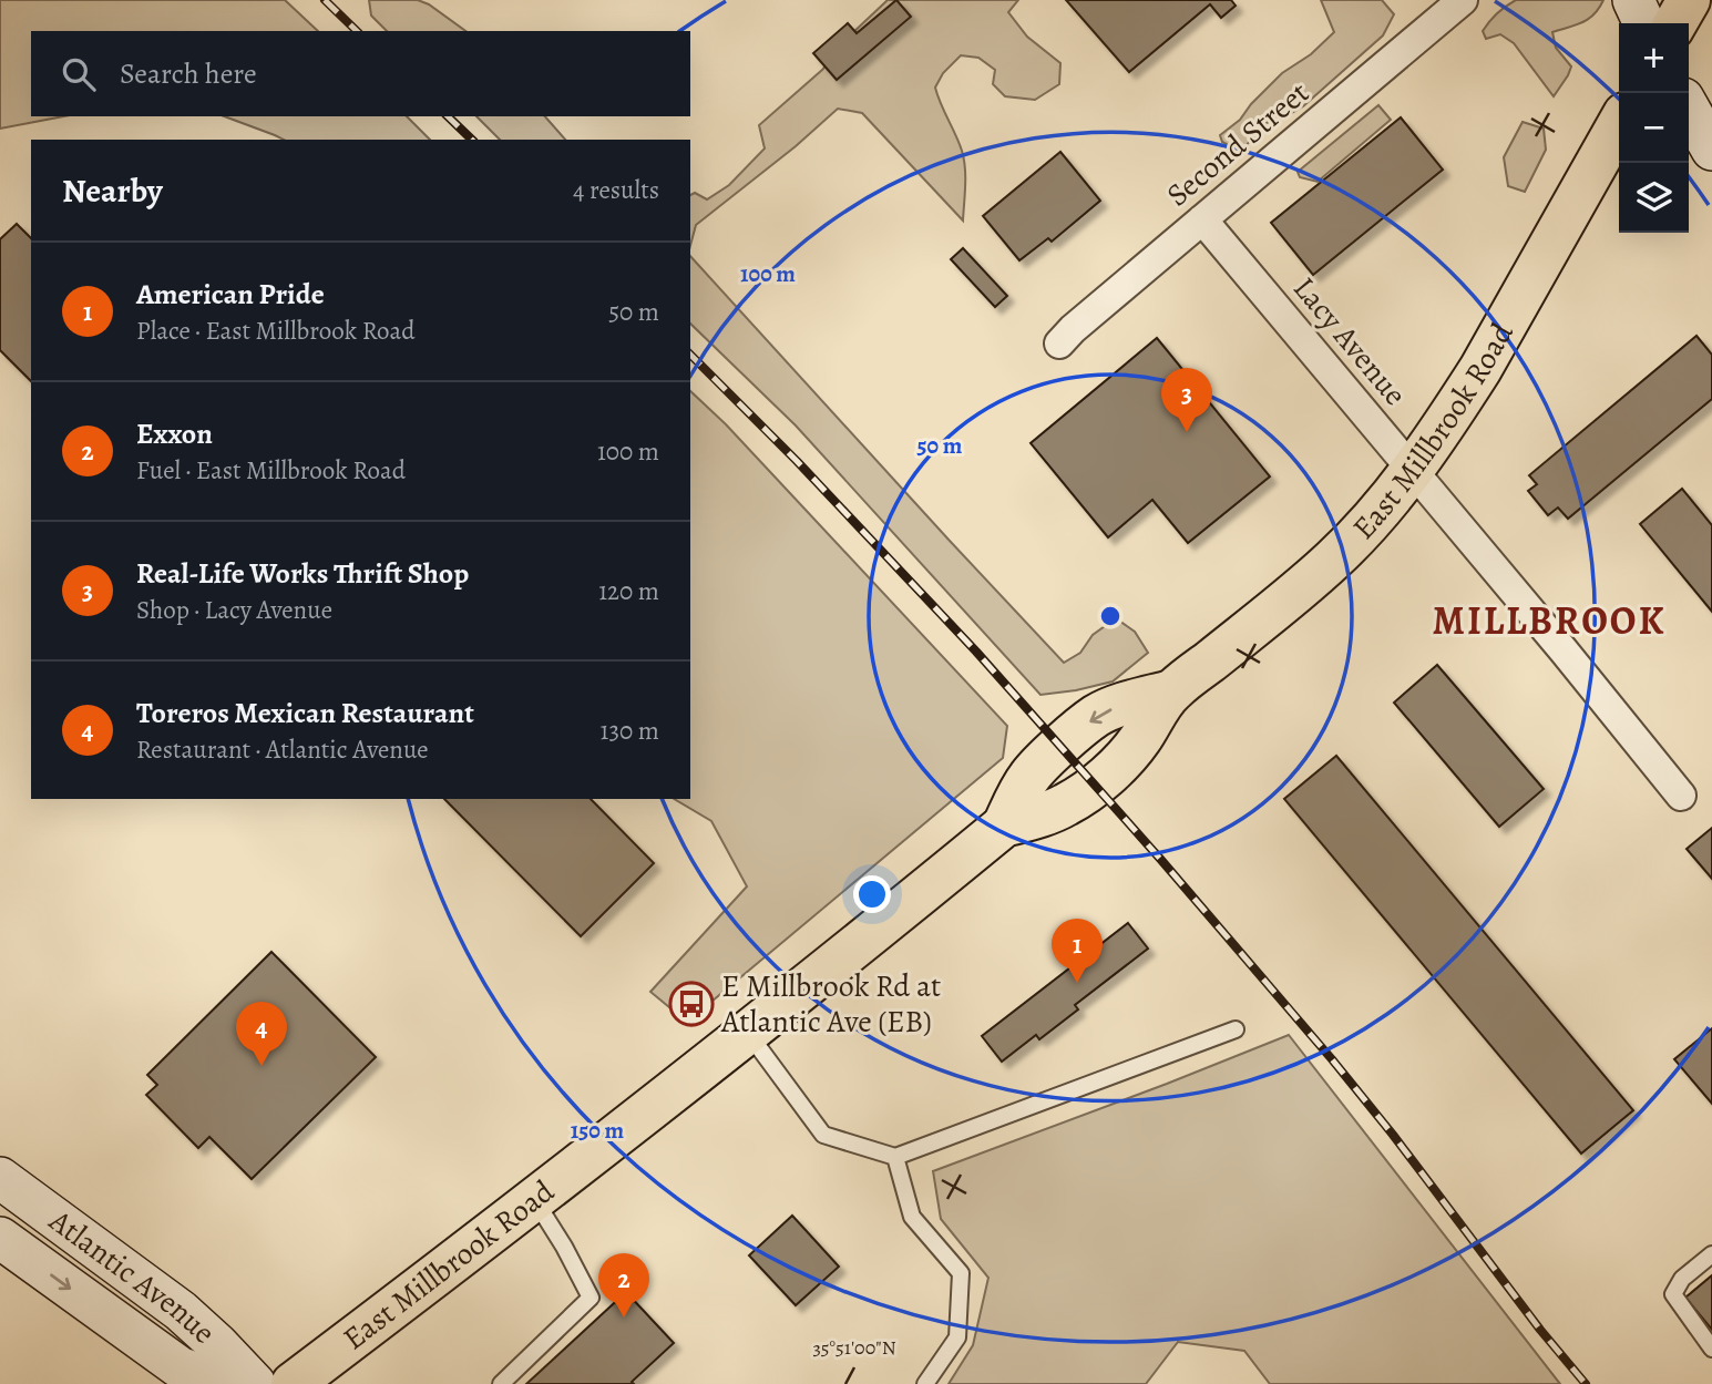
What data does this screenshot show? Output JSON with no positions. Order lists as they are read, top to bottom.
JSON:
{
  "streets": {
    "main road": ["East Millbrook Road", "Atlantic Avenue"],
    "street": ["Second Street", "Lacy Avenue"]
  },
  "crossings": [
    ["Second Street", "Lacy Avenue"],
    ["Lacy Avenue", "East Millbrook Road"]
  ],
  "districts": ["MILLBROOK"],
  "places": {
    "bus stop": ["E Millbrook Rd at Atlantic Ave (EB)"]
  },
  "page": {
    "map_buttons": ["+", "−"],
    "search": "Search here",
    "heading": ["Nearby", "4 results"],
    "list": [
      {
        "mark": "1",
        "name": "American Pride",
        "note": "Place · East Millbrook Road",
        "value": "50 m"
      },
      {
        "mark": "2",
        "name": "Exxon",
        "note": "Fuel · East Millbrook Road",
        "value": "100 m"
      },
      {
        "mark": "3",
        "name": "Real-Life Works Thrift Shop",
        "note": "Shop · Lacy Avenue",
        "value": "120 m"
      },
      {
        "mark": "4",
        "name": "Toreros Mexican Restaurant",
        "note": "Restaurant · Atlantic Avenue",
        "value": "130 m"
      }
    ],
    "pins": [
      "3",
      "1",
      "4",
      "2"
    ]
  },
  "coordinates": ["35°51'00\"N"],
  "rings": ["100 m", "50 m", "150 m"]
}
